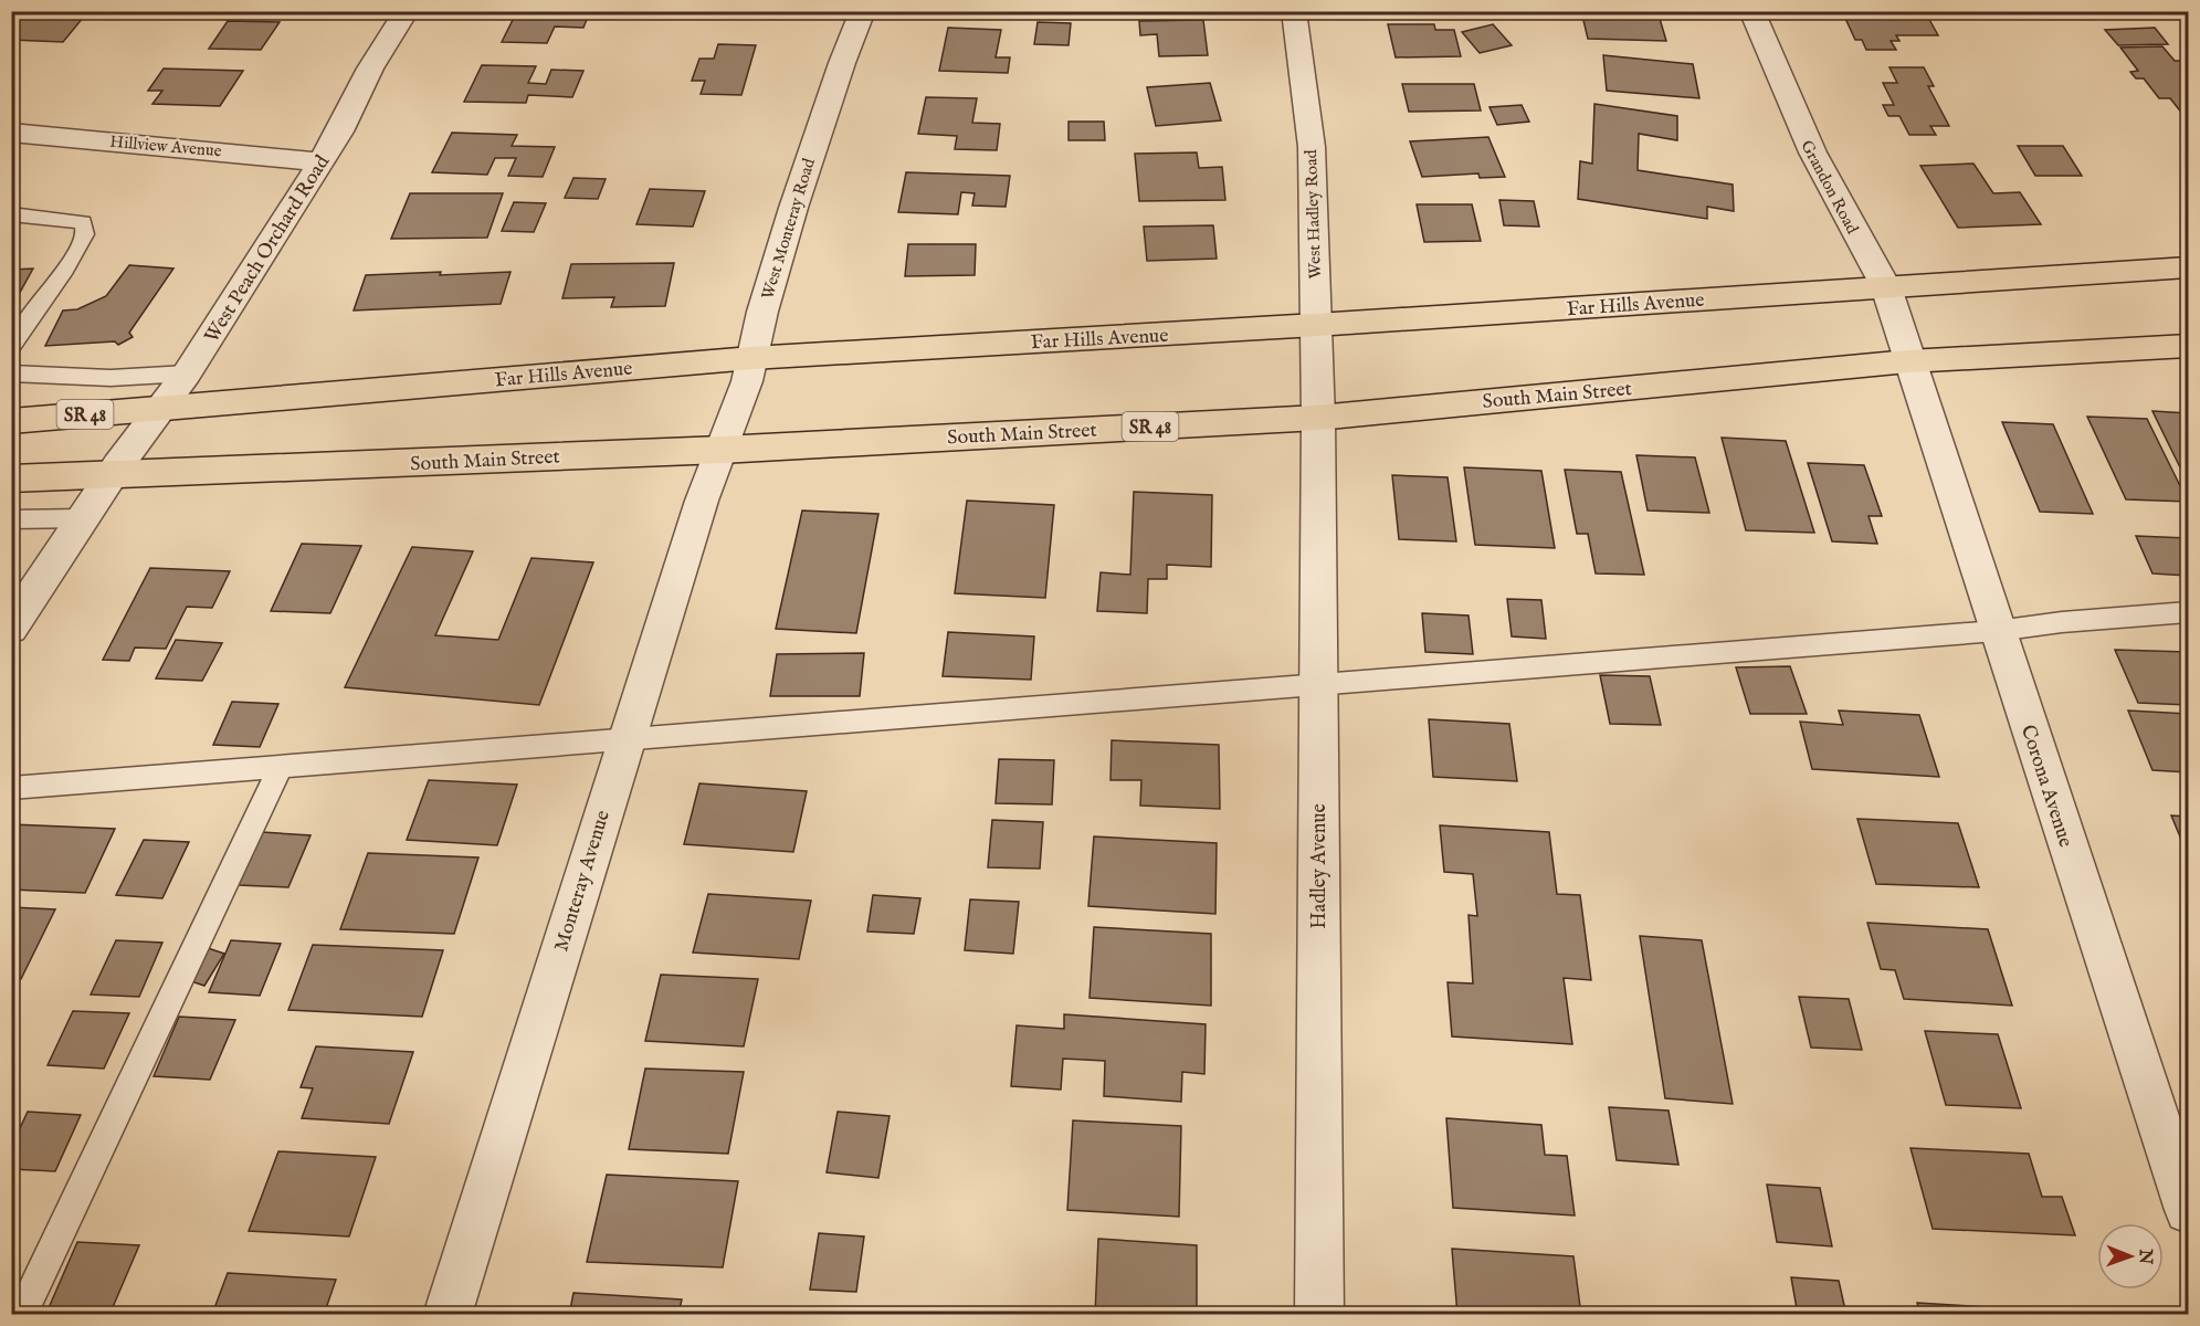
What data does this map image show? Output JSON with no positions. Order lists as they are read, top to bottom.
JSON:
{
  "streets": {
    "main road": ["Far Hills Avenue", "South Main Street", "SR 48"],
    "street": [
      "Hillview Avenue",
      "Grandon Road",
      "West Hadley Road",
      "West Monteray Road",
      "West Peach Orchard Road",
      "Corona Avenue",
      "Hadley Avenue",
      "Monteray Avenue"
    ]
  },
  "crossings": [
    ["Hillview Avenue", "West Peach Orchard Road"],
    ["Grandon Road", "Far Hills Avenue"],
    ["Grandon Road", "South Main Street"],
    ["Grandon Road", "Corona Avenue"],
    ["West Hadley Road", "Far Hills Avenue"],
    ["West Hadley Road", "South Main Street"],
    ["West Hadley Road", "Hadley Avenue"],
    ["West Monteray Road", "Far Hills Avenue"],
    ["West Monteray Road", "South Main Street"],
    ["West Monteray Road", "Monteray Avenue"],
    ["West Peach Orchard Road", "Far Hills Avenue"],
    ["West Peach Orchard Road", "South Main Street"],
    ["South Main Street", "Corona Avenue"],
    ["South Main Street", "Hadley Avenue"],
    ["South Main Street", "Monteray Avenue"]
  ],
  "north": "right"
}
